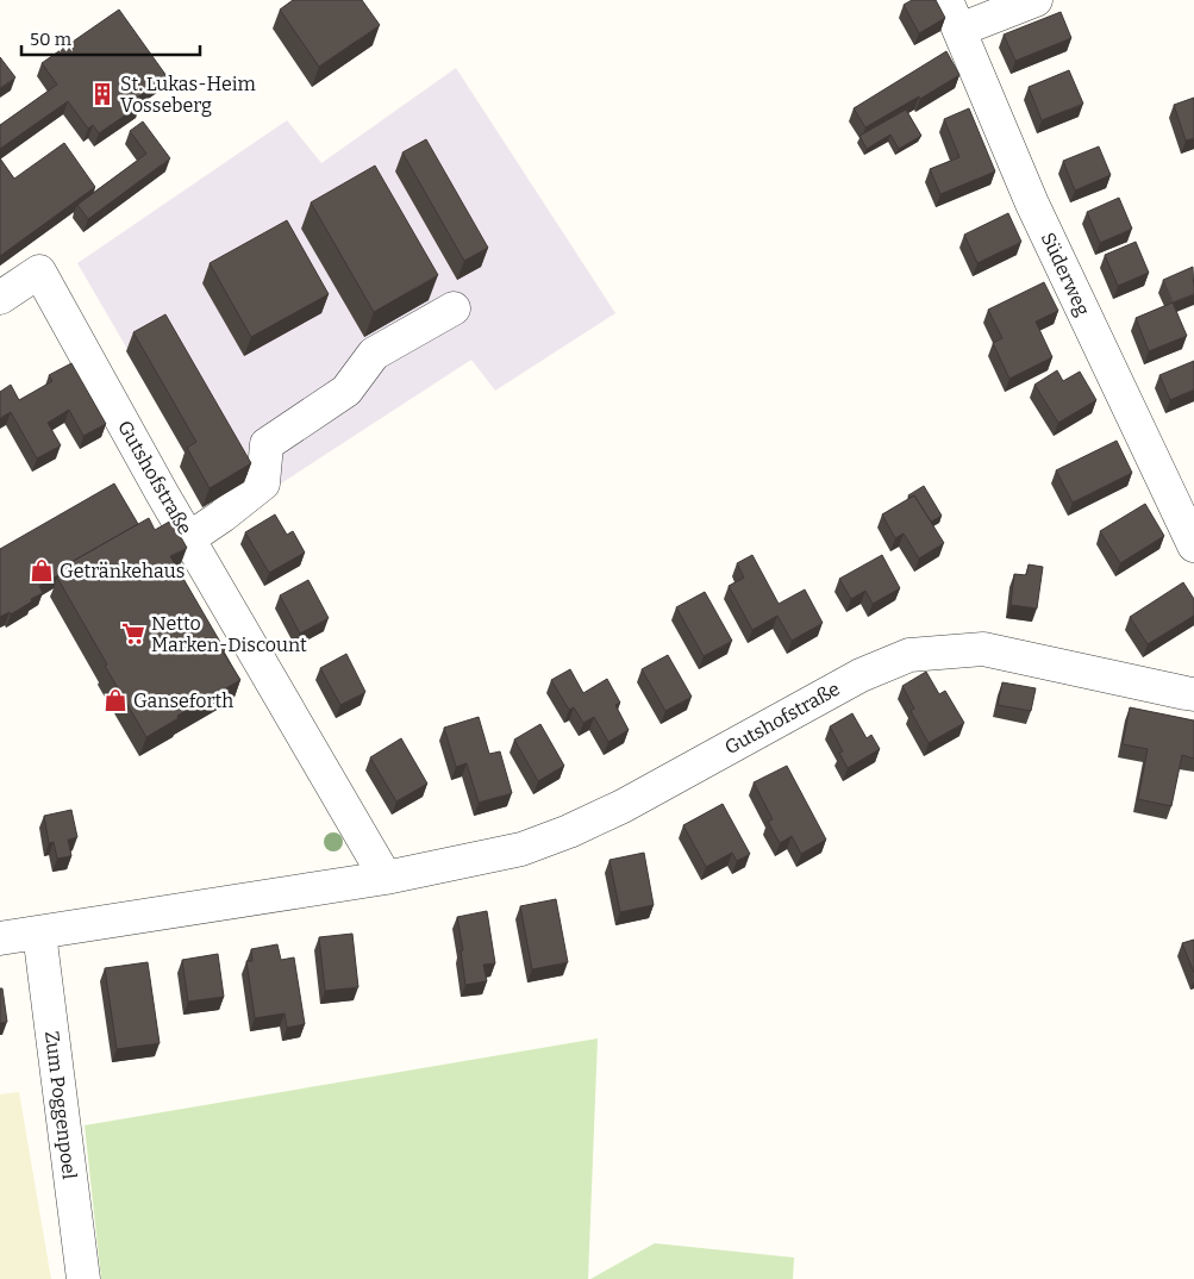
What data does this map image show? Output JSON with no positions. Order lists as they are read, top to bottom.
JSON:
{
  "streets": {
    "street": ["Süderweg", "Gutshofstraße", "Zum Poggenpoel"]
  },
  "crossings": [
    ["Gutshofstraße", "Zum Poggenpoel"]
  ],
  "places": {
    "building": ["St. Lukas-Heim Vosseberg"],
    "shop": ["Getränkehaus", "Ganseforth"],
    "supermarket": ["Netto Marken-Discount"]
  },
  "scale_bar": "50 m"
}
